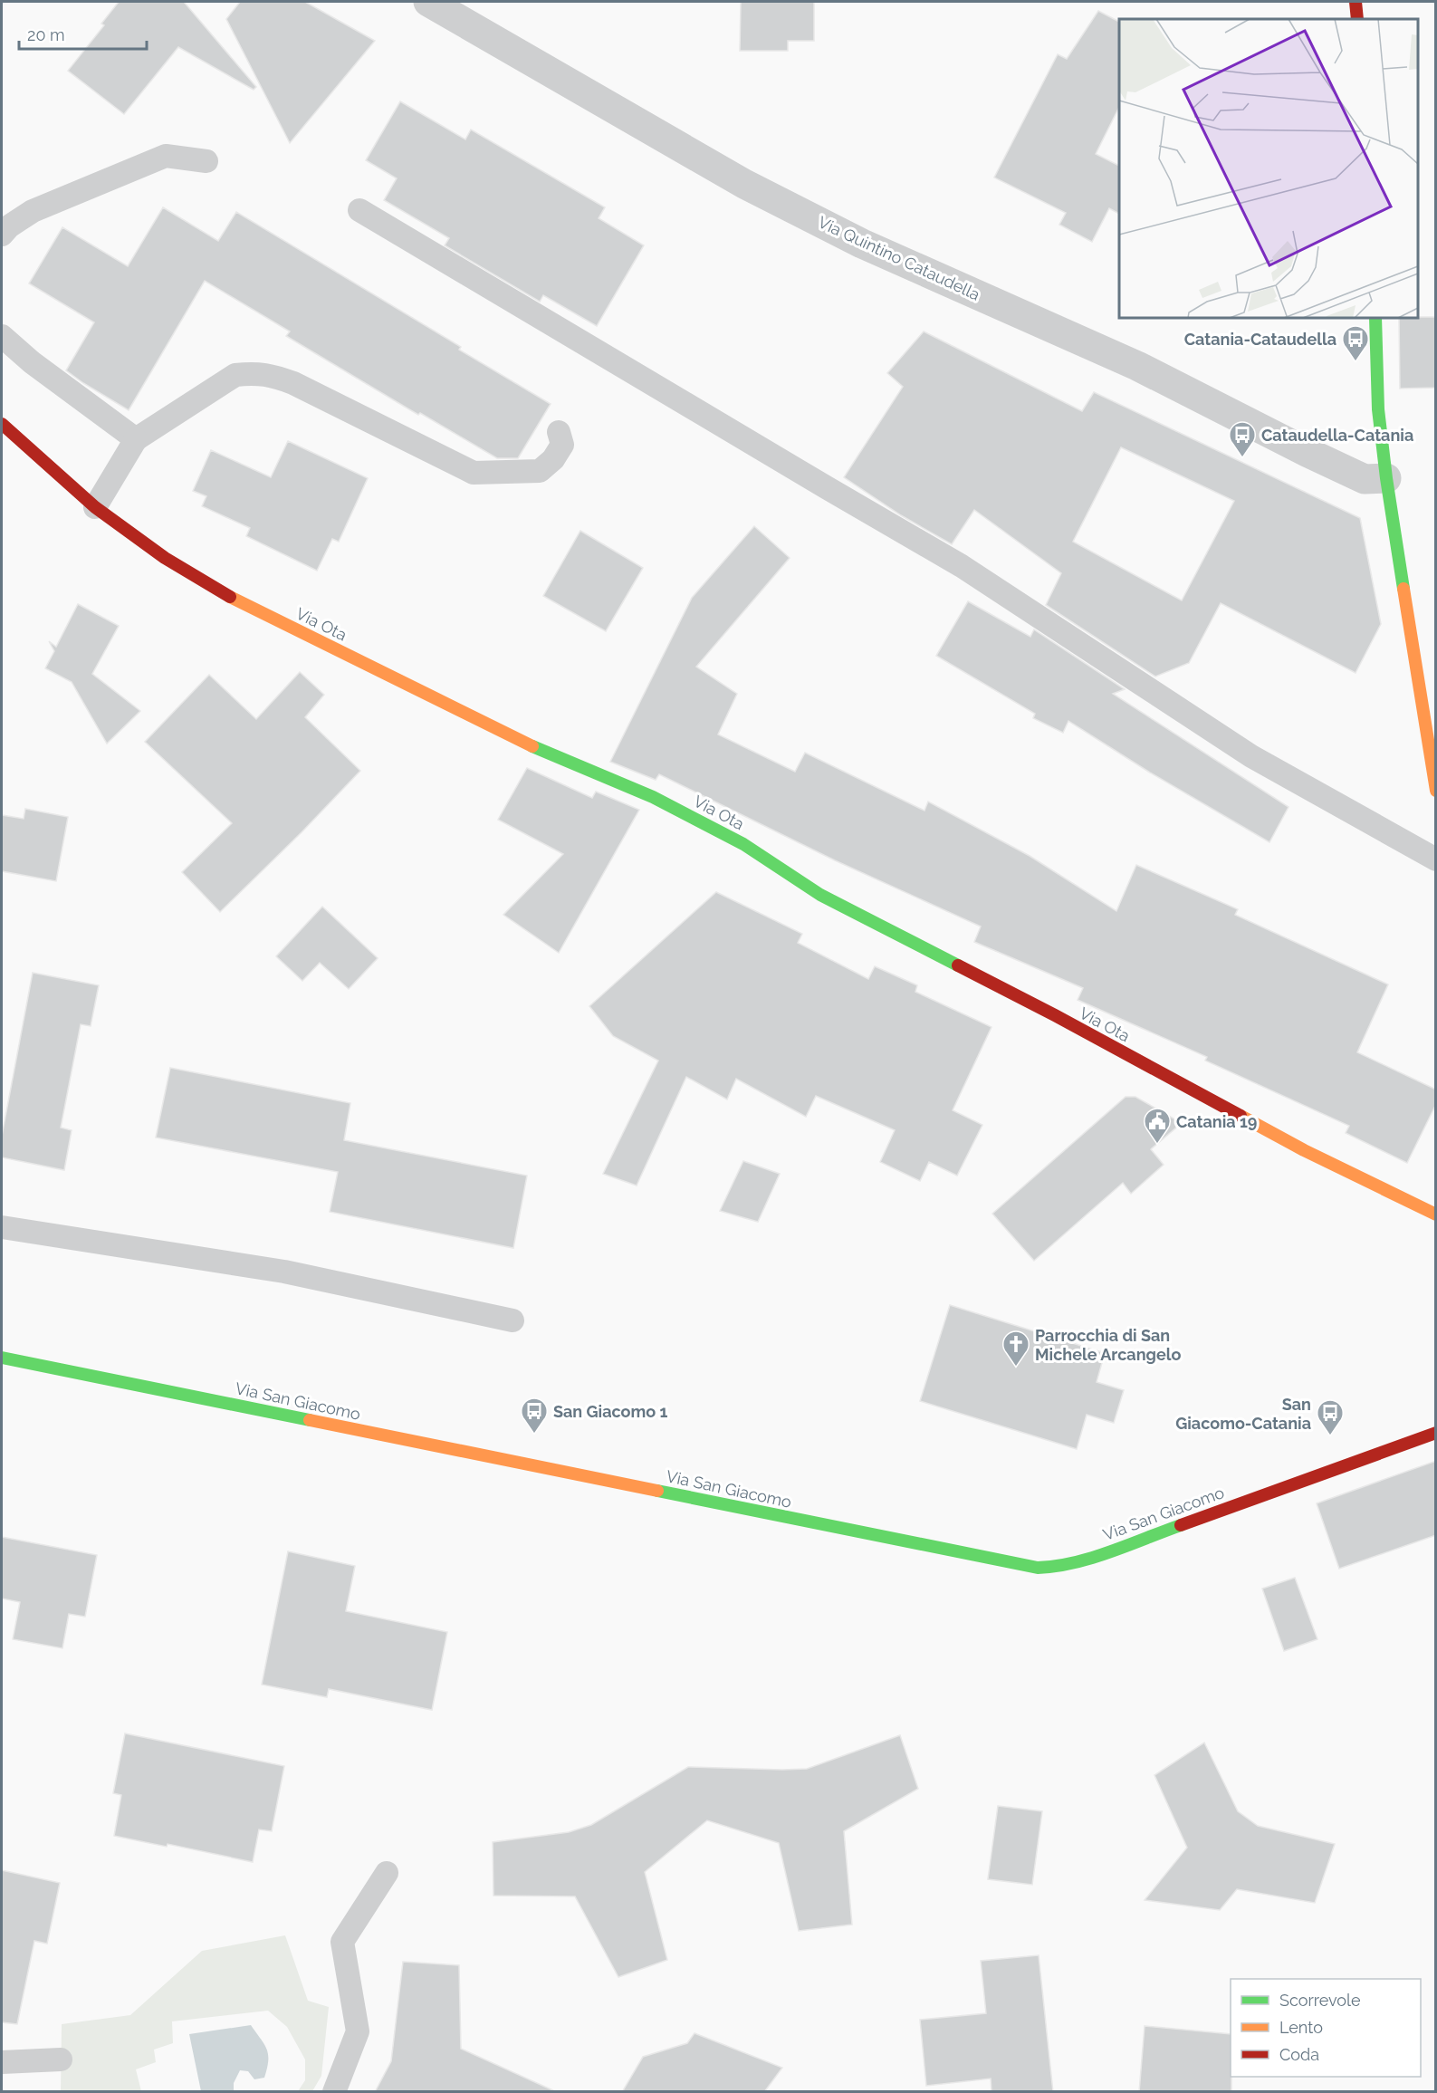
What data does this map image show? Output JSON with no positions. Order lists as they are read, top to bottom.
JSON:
{
  "streets": {
    "street": ["Via Quintino Cataudella", "Via Ota", "Via San Giacomo"]
  },
  "places": {
    "bus stop": [
      "Catania-Cataudella",
      "Cataudella-Catania",
      "San Giacomo 1",
      "San Giacomo-Catania"
    ],
    "public building": ["Catania 19"],
    "church": ["Parrocchia di San Michele Arcangelo"]
  },
  "legend": ["Scorrevole", "Lento", "Coda"],
  "scale_bar": "20 m"
}
